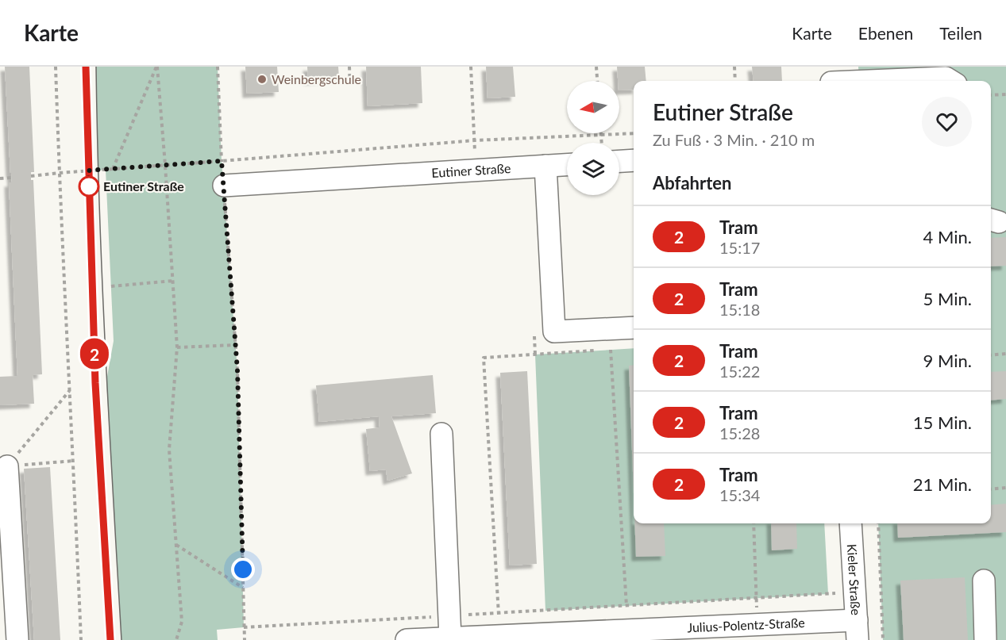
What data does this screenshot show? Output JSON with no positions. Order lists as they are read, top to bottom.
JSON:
{
  "streets": {
    "street": ["Eutiner Straße", "Kieler Straße", "Julius-Polentz-Straße"]
  },
  "crossings": [
    ["Kieler Straße", "Julius-Polentz-Straße"]
  ],
  "places": ["Weinbergschule", "Eutiner Straße"],
  "lines": ["tram line 2"],
  "north": "left",
  "page": {
    "header": "Karte",
    "nav": ["Karte", "Ebenen", "Teilen"],
    "on_map": "2",
    "heading": [
      ["Eutiner Straße", "Zu Fuß · 3 Min. · 210 m"],
      "Abfahrten"
    ],
    "list": [
      {
        "mark": "2",
        "name": "Tram",
        "note": "15:17",
        "value": "4 Min."
      },
      {
        "mark": "2",
        "name": "Tram",
        "note": "15:18",
        "value": "5 Min."
      },
      {
        "mark": "2",
        "name": "Tram",
        "note": "15:22",
        "value": "9 Min."
      },
      {
        "mark": "2",
        "name": "Tram",
        "note": "15:28",
        "value": "15 Min."
      },
      {
        "mark": "2",
        "name": "Tram",
        "note": "15:34",
        "value": "21 Min."
      }
    ]
  }
}
